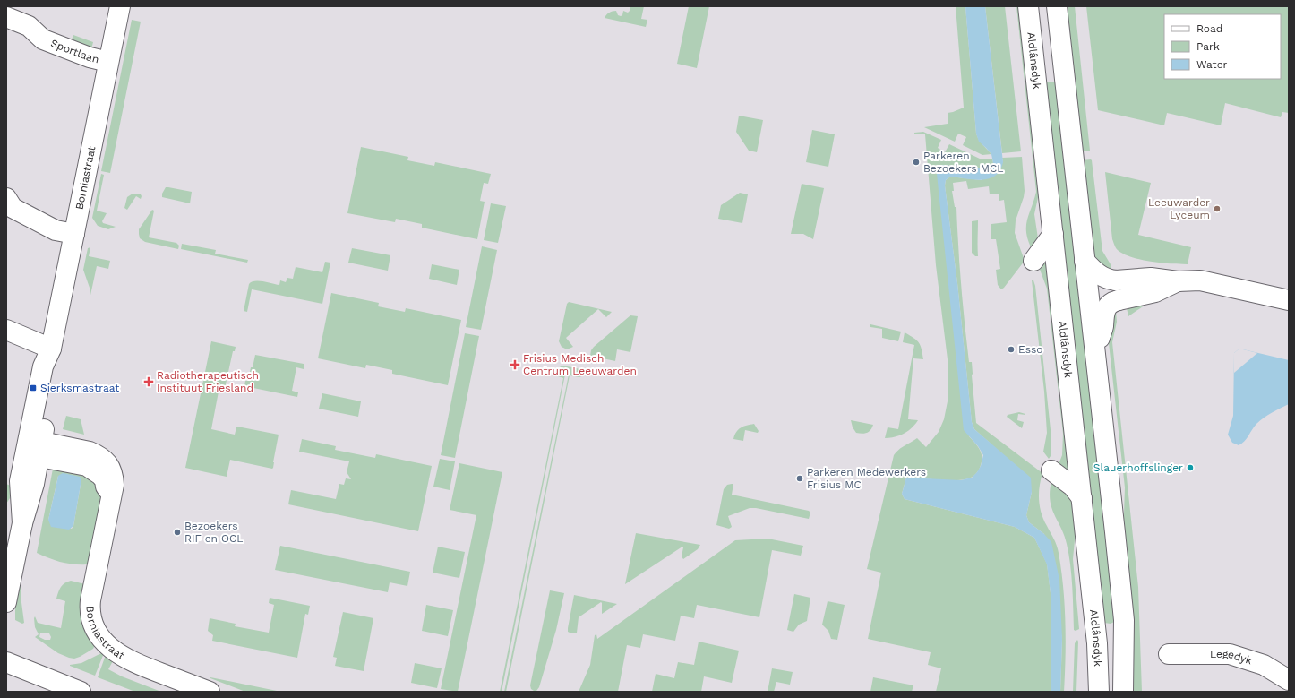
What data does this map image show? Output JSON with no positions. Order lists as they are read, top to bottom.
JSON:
{
  "streets": {
    "main road": [
      "Sportlaan",
      "Aldlânsdyk",
      "Borniastraat",
      "Legedyk"
    ]
  },
  "crossings": [
    ["Sportlaan", "Borniastraat"]
  ],
  "places": {
    "other": [
      "Parkeren Bezoekers MCL",
      "Leeuwarder Lyceum",
      "Esso",
      "Slauerhoffslinger",
      "Parkeren Medewerkers Frisius MC",
      "Bezoekers RIF en OCL"
    ],
    "health": ["Frisius Medisch Centrum Leeuwarden", "Radiotherapeutisch Instituut Friesland"],
    "transit": ["Sierksmastraat"]
  },
  "legend": ["Road", "Park", "Water"]
}
